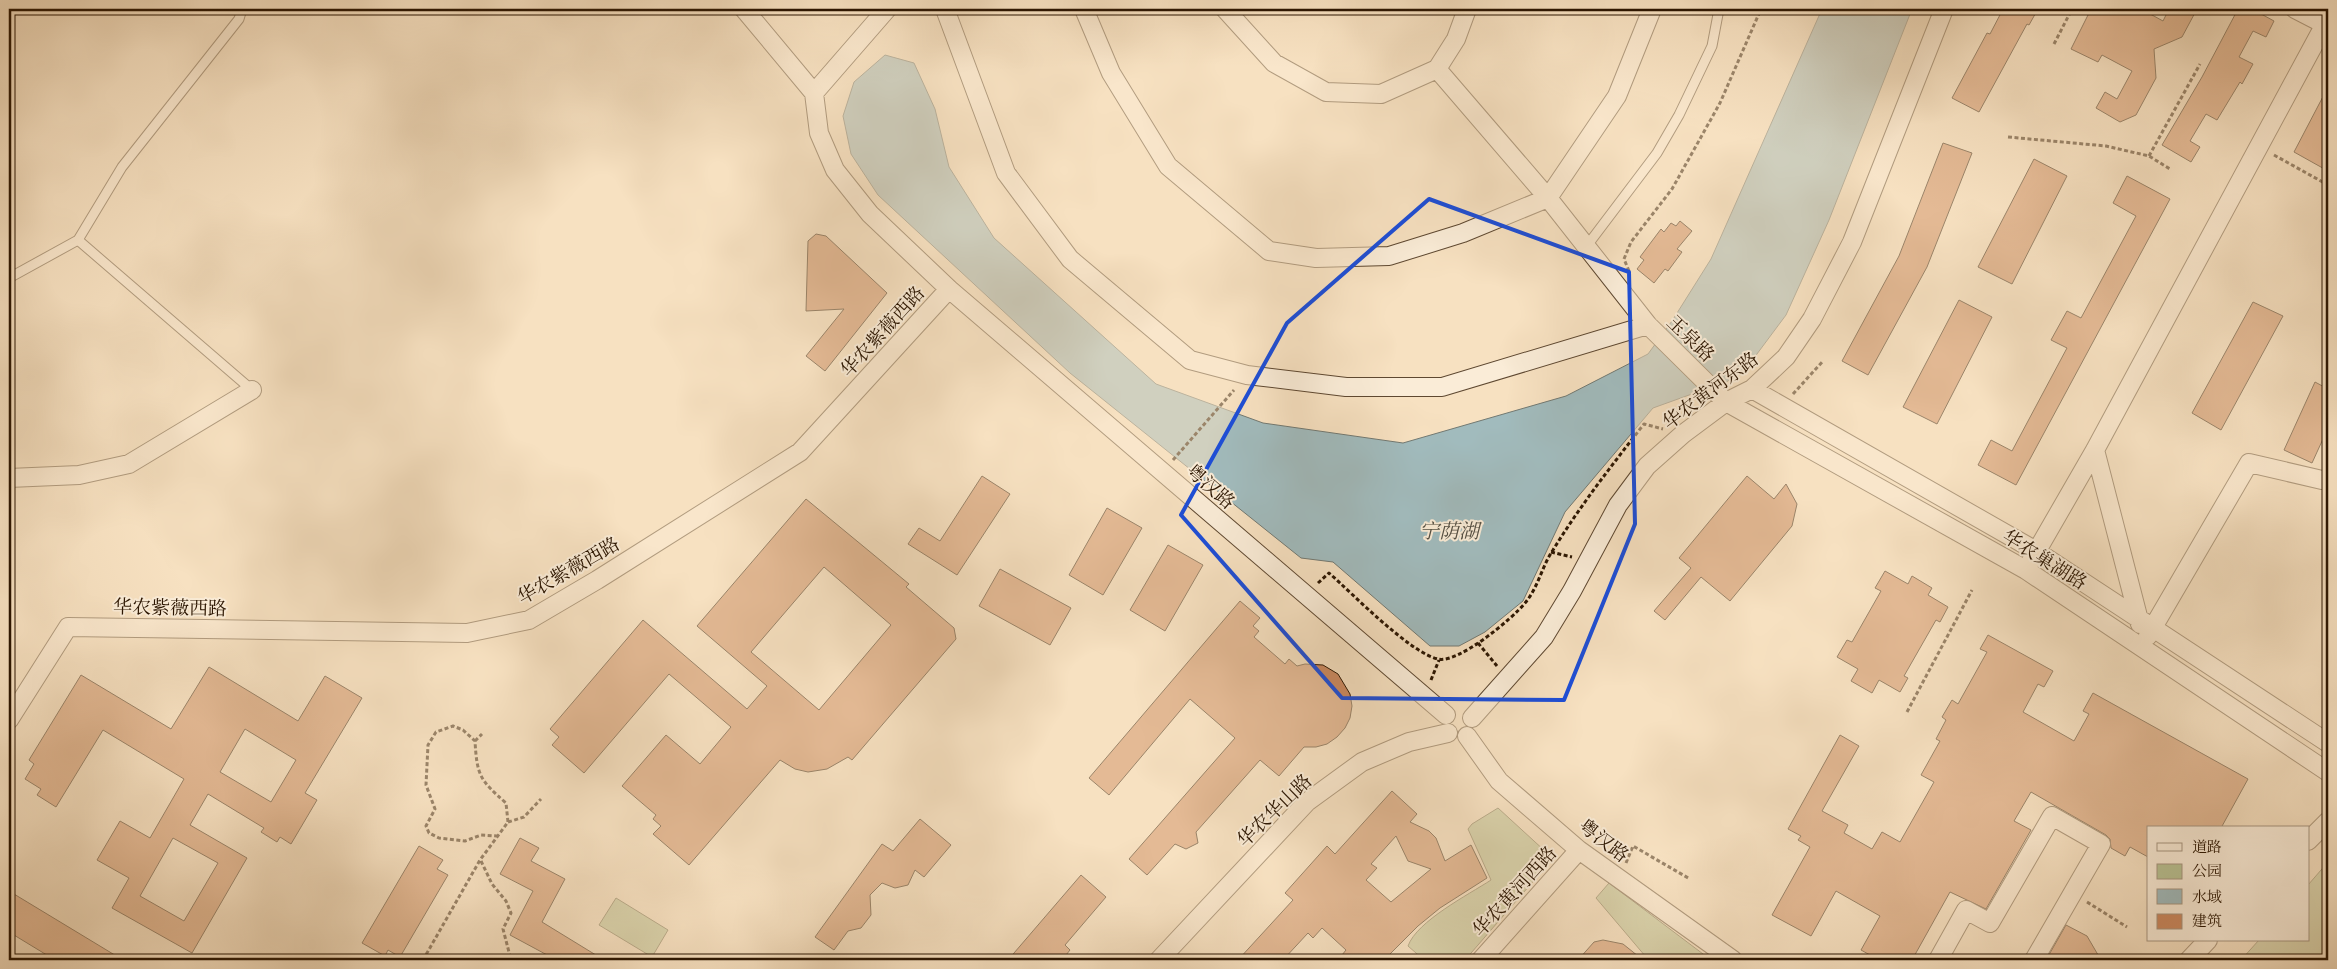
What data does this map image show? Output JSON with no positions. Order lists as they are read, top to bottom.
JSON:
{
  "streets": {
    "street": [
      "华农紫薇西路",
      "玉泉路",
      "华农黄河东路",
      "粤汉路",
      "华农巢湖路",
      "华农华山路",
      "华农黄河西路"
    ]
  },
  "crossings": [
    ["华农紫薇西路", "粤汉路"],
    ["玉泉路", "华农黄河东路"],
    ["玉泉路", "华农巢湖路"],
    ["华农黄河东路", "粤汉路"],
    ["华农黄河东路", "华农巢湖路"],
    ["华农黄河东路", "华农华山路"],
    ["粤汉路", "华农华山路"],
    ["粤汉路", "华农黄河西路"]
  ],
  "water": ["宁荫湖"],
  "legend": [
    "道路",
    "公园",
    "水域",
    "建筑"
  ]
}
